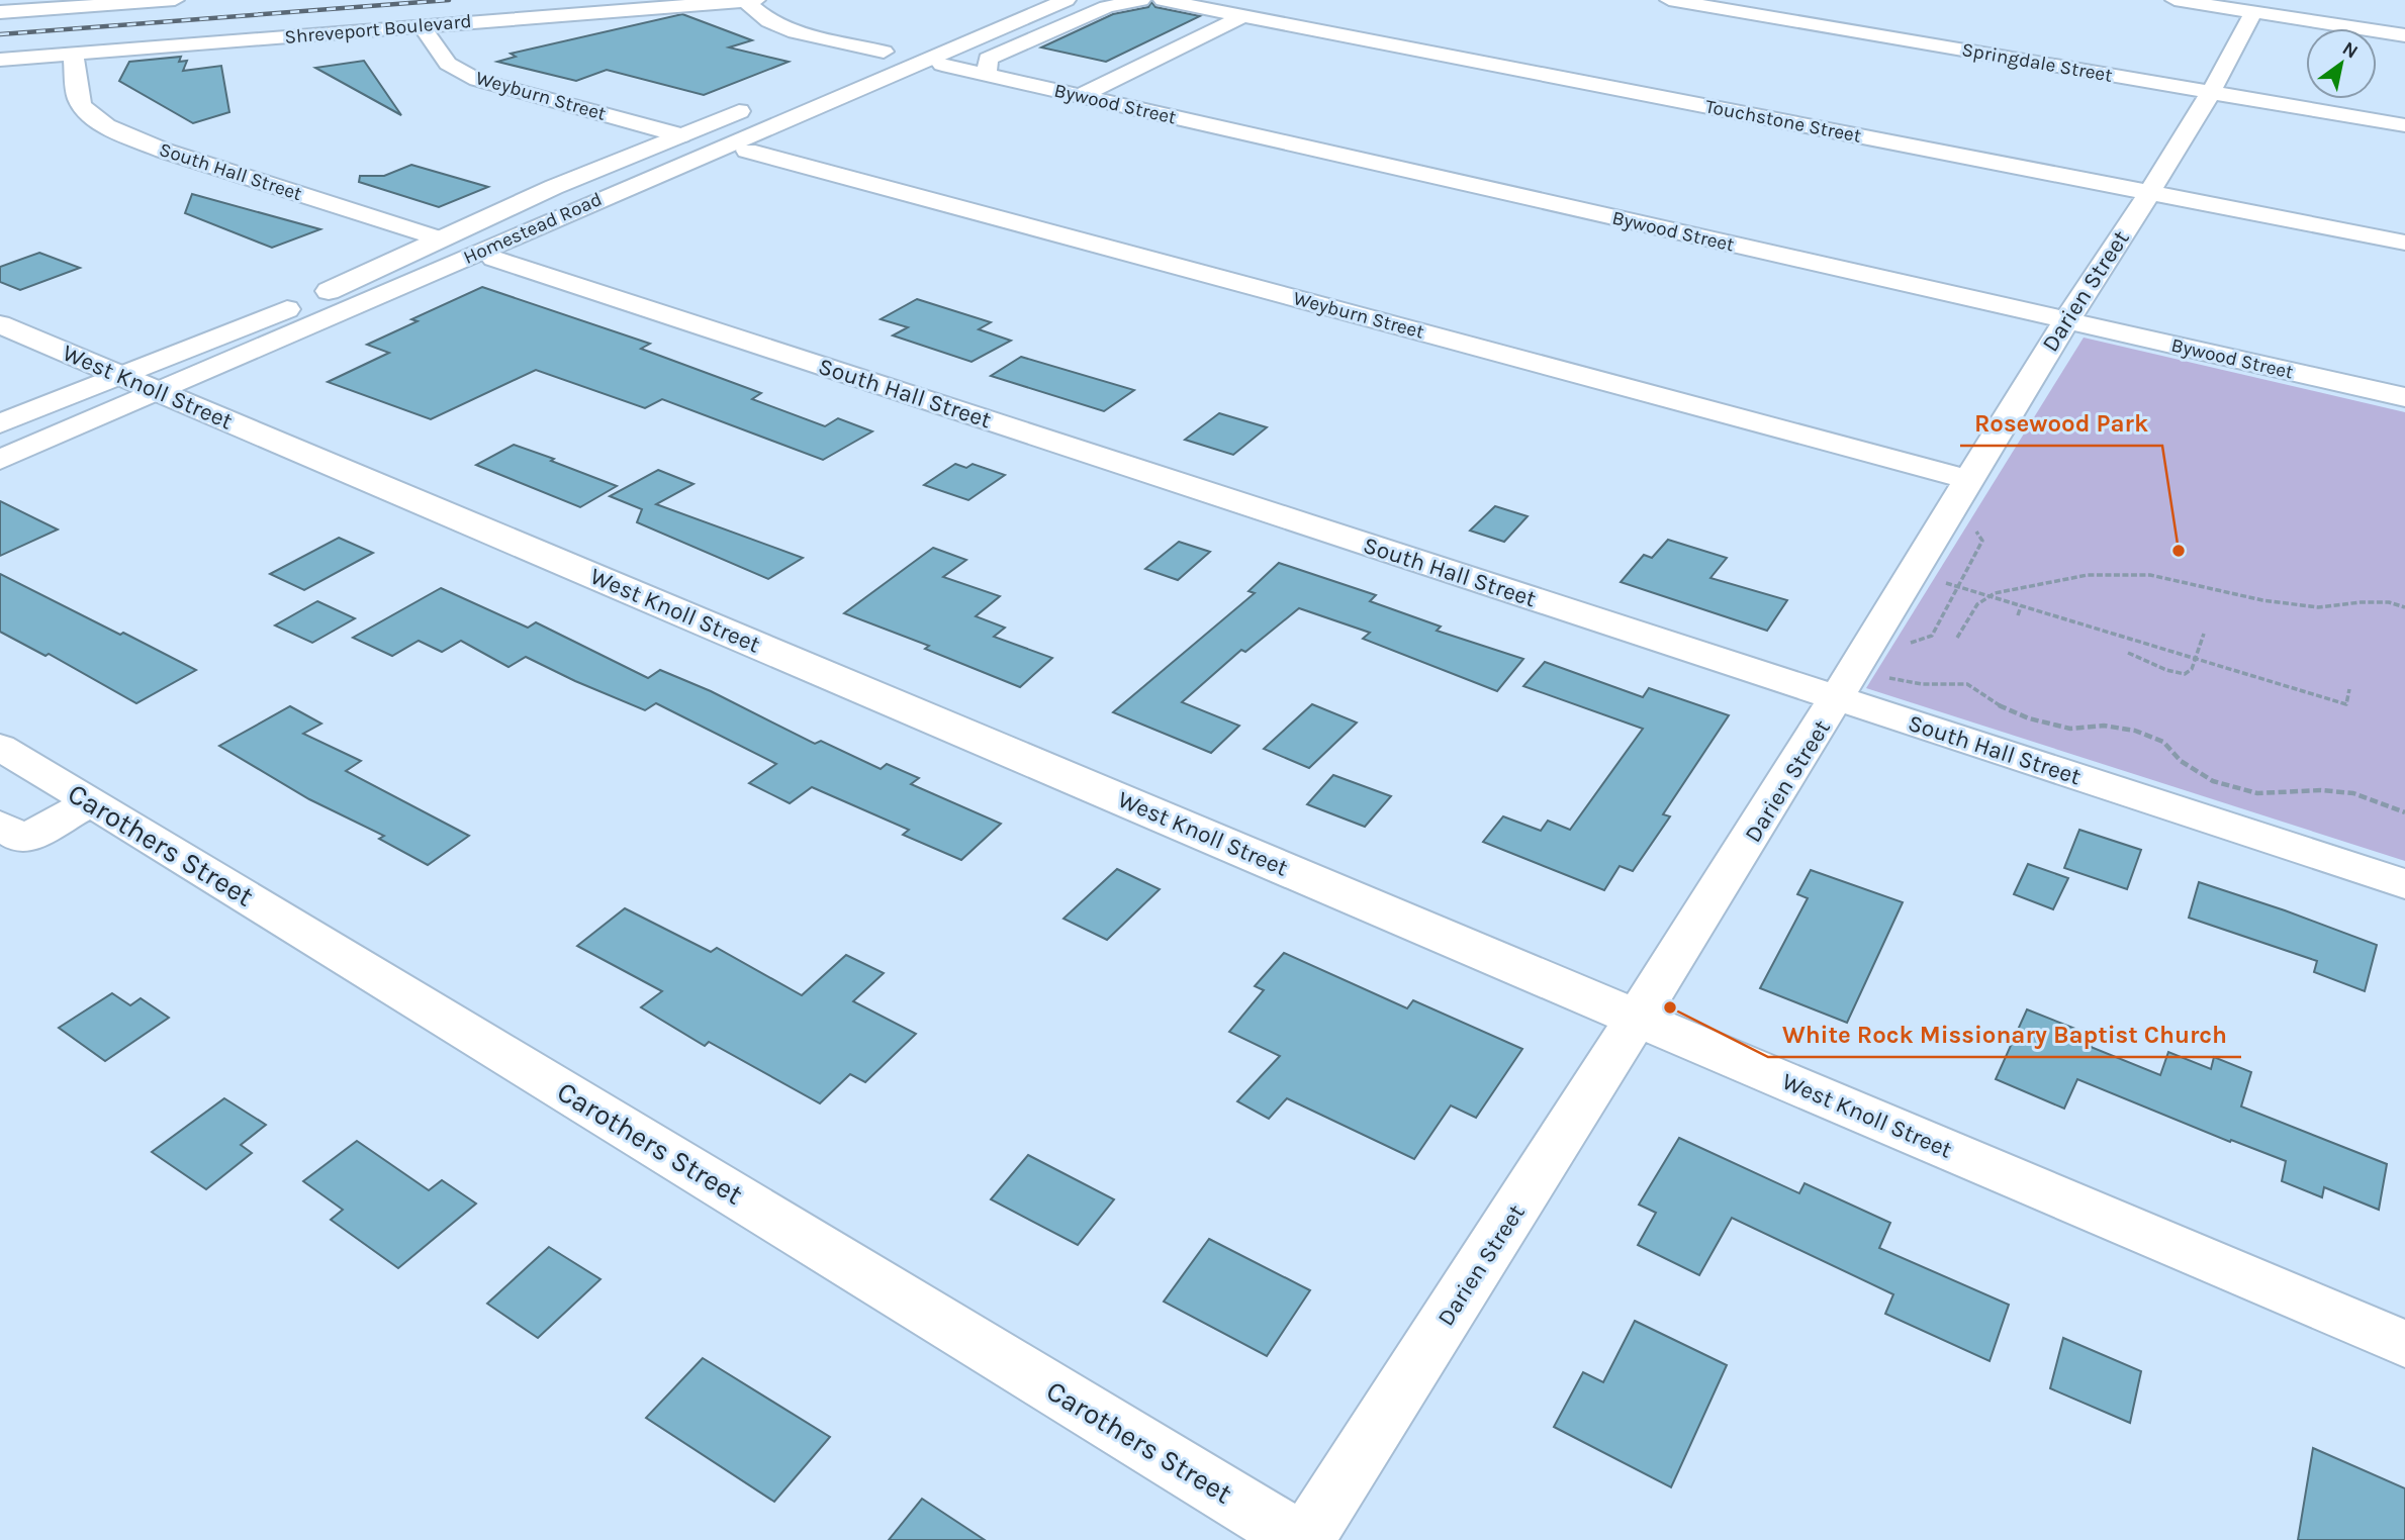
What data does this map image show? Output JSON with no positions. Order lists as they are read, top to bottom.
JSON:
{
  "streets": {
    "street": [
      "Shreveport Boulevard",
      "Springdale Street",
      "Weyburn Street",
      "Bywood Street",
      "Touchstone Street",
      "South Hall Street",
      "Homestead Road",
      "Darien Street",
      "West Knoll Street",
      "Carothers Street"
    ]
  },
  "crossings": [
    ["Shreveport Boulevard", "Weyburn Street"],
    ["Shreveport Boulevard", "South Hall Street"],
    ["Springdale Street", "Darien Street"],
    ["Weyburn Street", "Darien Street"],
    ["Bywood Street", "Homestead Road"],
    ["Bywood Street", "Darien Street"],
    ["Touchstone Street", "Darien Street"],
    ["South Hall Street", "Darien Street"],
    ["Homestead Road", "West Knoll Street"],
    ["Darien Street", "West Knoll Street"],
    ["Darien Street", "Carothers Street"]
  ],
  "places": ["Rosewood Park", "White Rock Missionary Baptist Church"],
  "north": "top right"
}
